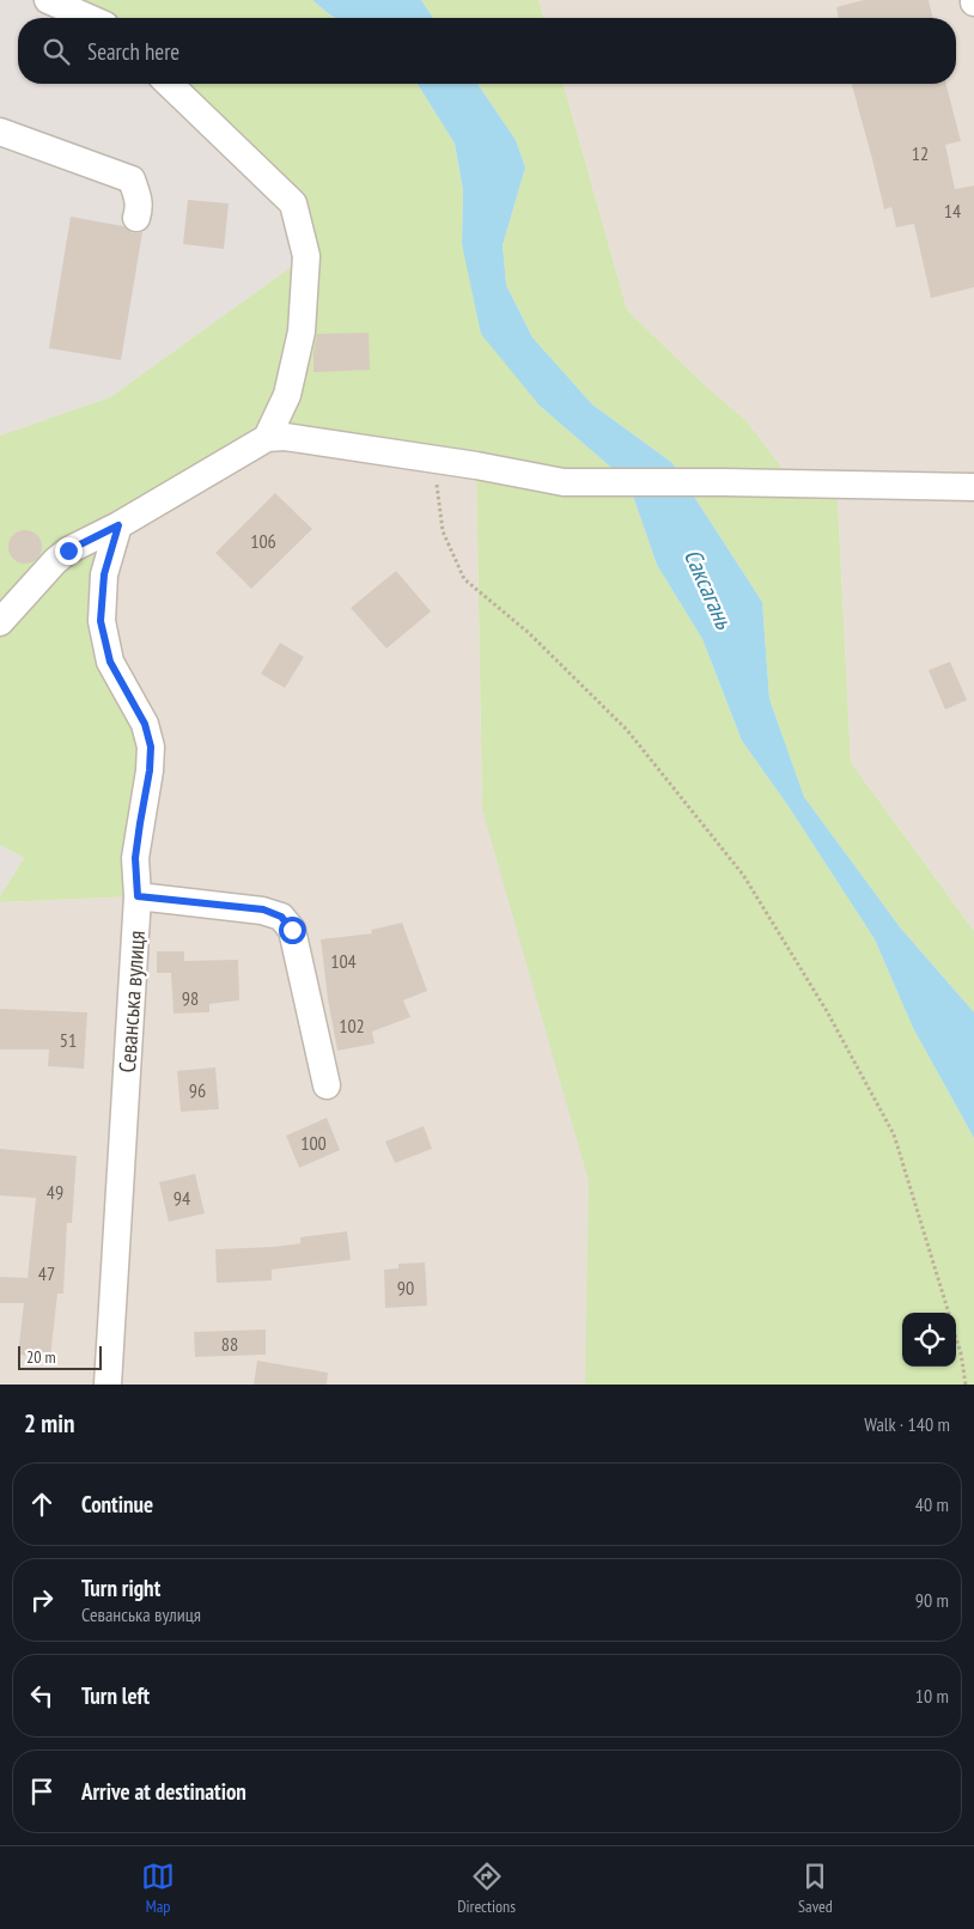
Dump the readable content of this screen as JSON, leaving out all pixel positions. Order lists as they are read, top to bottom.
{
  "streets": {
    "street": ["Севанська вулиця"]
  },
  "water": ["Саксагань"],
  "house_numbers": [
    "12",
    "14",
    "106",
    "104",
    "98",
    "102",
    "51",
    "96",
    "100",
    "49",
    "94",
    "47",
    "90",
    "88"
  ],
  "scale_bar": "20 m",
  "page": {
    "search": "Search here",
    "scale": "20 m",
    "heading": ["2 min", "Walk · 140 m"],
    "list": [
      ["Continue", "40 m"],
      ["Turn right", "Севанська вулиця", "90 m"],
      ["Turn left", "10 m"],
      "Arrive at destination"
    ],
    "nav": ["Map", "Directions", "Saved"]
  }
}
